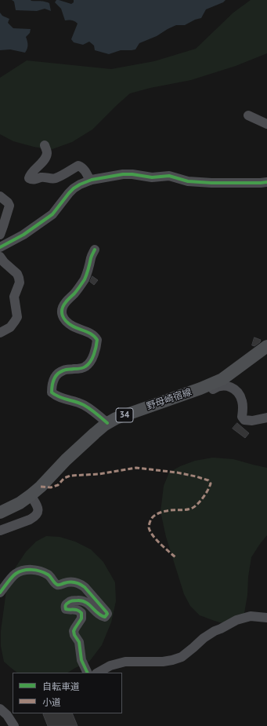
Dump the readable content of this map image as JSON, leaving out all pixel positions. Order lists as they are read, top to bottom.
{
  "streets": {
    "main road": ["野母崎宿線", "34"]
  },
  "legend": ["自転車道", "小道"]
}
